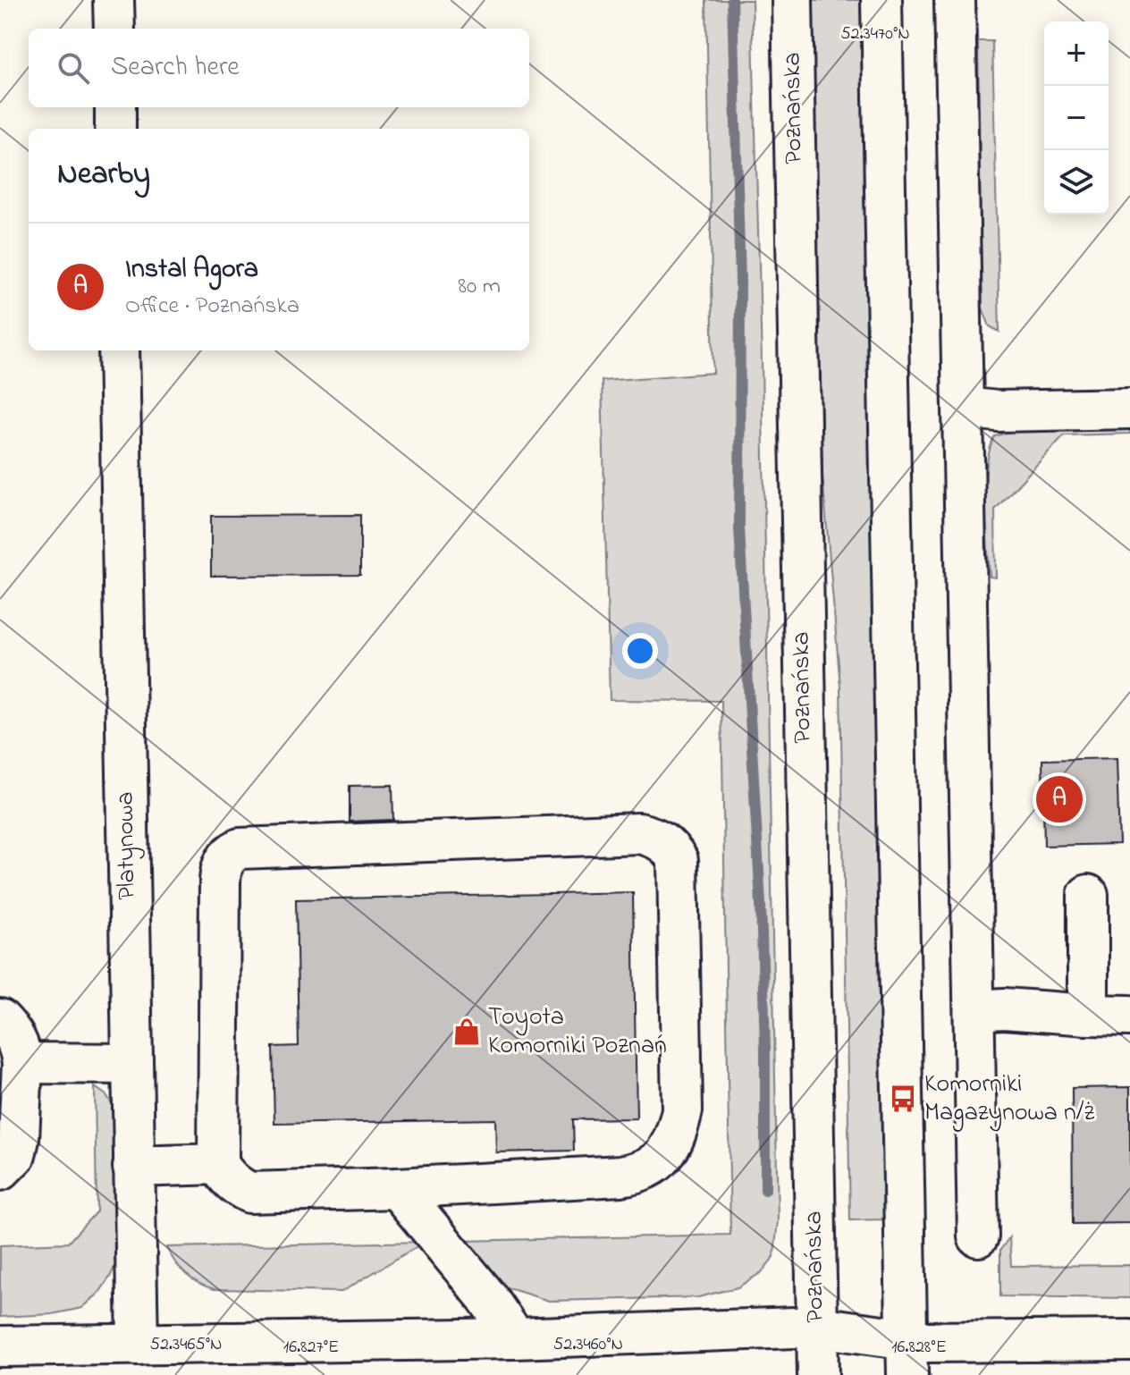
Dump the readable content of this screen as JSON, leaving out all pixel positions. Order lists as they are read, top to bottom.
{
  "streets": {
    "street": ["Poznańska", "Platynowa"]
  },
  "places": {
    "shop": ["Toyota Komorniki Poznań"],
    "bus stop": ["Komorniki Magazynowa n/ż"]
  },
  "page": {
    "map_buttons": ["+", "−"],
    "search": "Search here",
    "heading": "Nearby",
    "list": [
      {
        "mark": "A",
        "name": "Instal Agora",
        "note": "Office · Poznańska",
        "value": "80 m"
      }
    ],
    "pins": "A"
  },
  "coordinates": [
    "52.3470°N",
    "52.3465°N",
    "52.3460°N",
    "16.827°E",
    "16.828°E"
  ]
}
